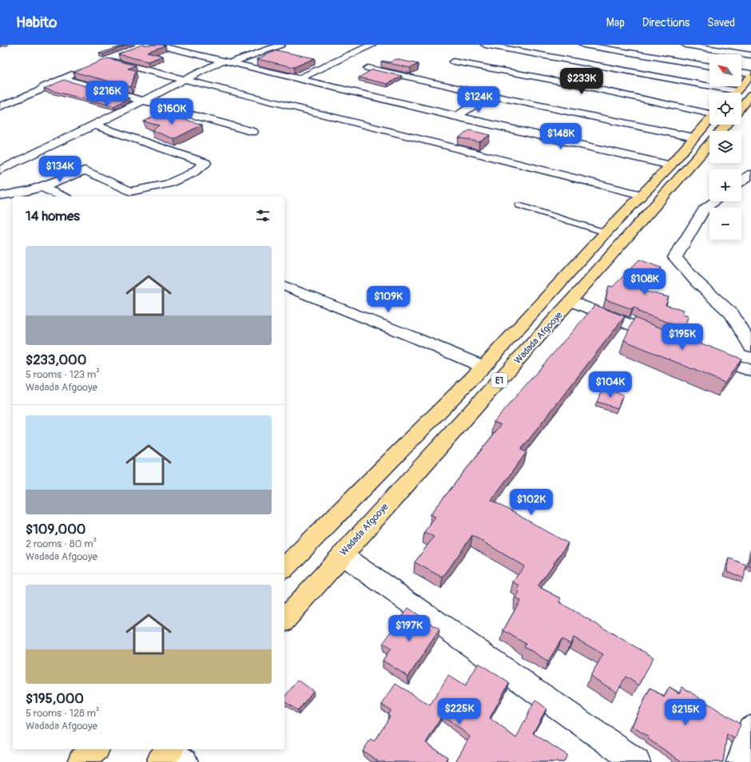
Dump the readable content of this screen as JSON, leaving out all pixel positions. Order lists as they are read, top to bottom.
{
  "streets": {
    "highway": ["Wadada Afgooye", "E1"]
  },
  "north": "top left",
  "page": {
    "header": "Habito",
    "nav": ["Map", "Directions", "Saved"],
    "map_buttons": ["+", "−"],
    "price": [
      "$233K",
      "$216K",
      "$124K",
      "$160K",
      "$148K",
      "$134K",
      "$108K",
      "$109K",
      "$195K",
      "$104K",
      "$102K",
      "$197K",
      "$225K",
      "$215K"
    ],
    "heading": "14 homes",
    "list": [
      {
        "name": "$233,000",
        "note": "5 rooms · 123 m² · Wadada Afgooye"
      },
      {
        "name": "$109,000",
        "note": "2 rooms · 80 m² · Wadada Afgooye"
      },
      {
        "name": "$195,000",
        "note": "5 rooms · 128 m² · Wadada Afgooye"
      }
    ]
  }
}
